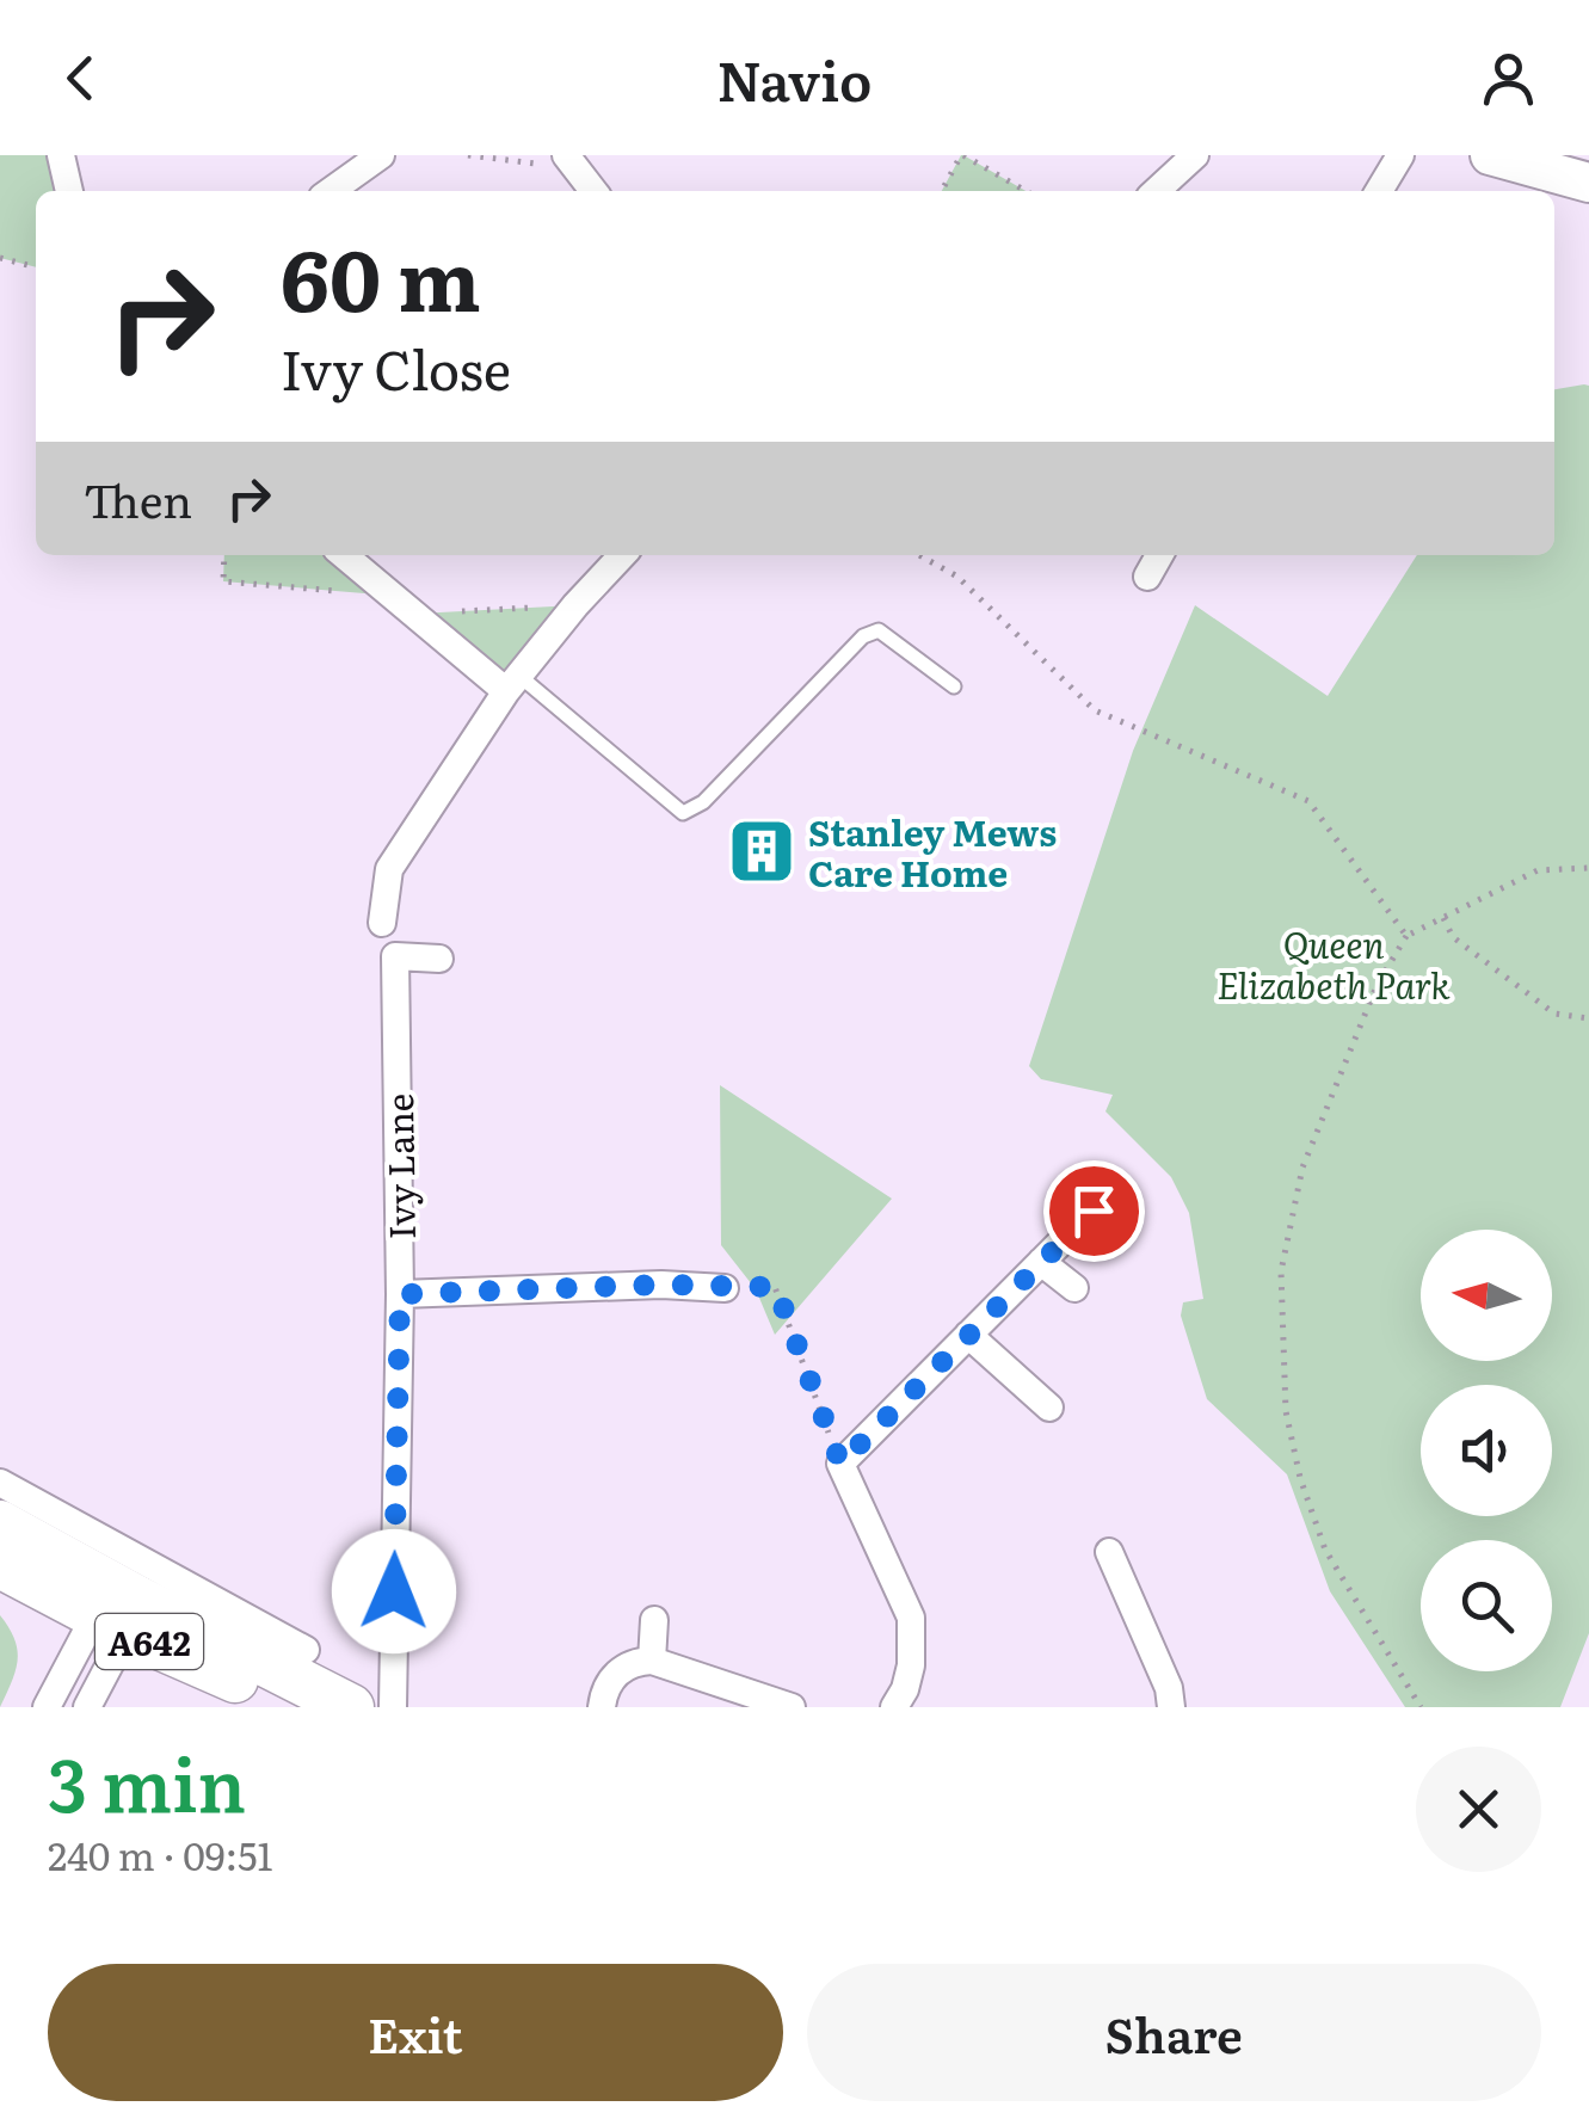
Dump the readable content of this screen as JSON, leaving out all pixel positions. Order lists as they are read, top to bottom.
{
  "streets": {
    "main road": ["A642"],
    "street": ["Ivy Lane"]
  },
  "parks": ["Queen Elizabeth Park"],
  "places": {
    "building": ["Stanley Mews Care Home"]
  },
  "north": "left",
  "page": {
    "header": "Navio",
    "turn": ["60 m", "Ivy Close"],
    "then": "Then",
    "heading": ["3 min", "240 m · 09:51"],
    "buttons": ["Exit", "Share"]
  }
}
